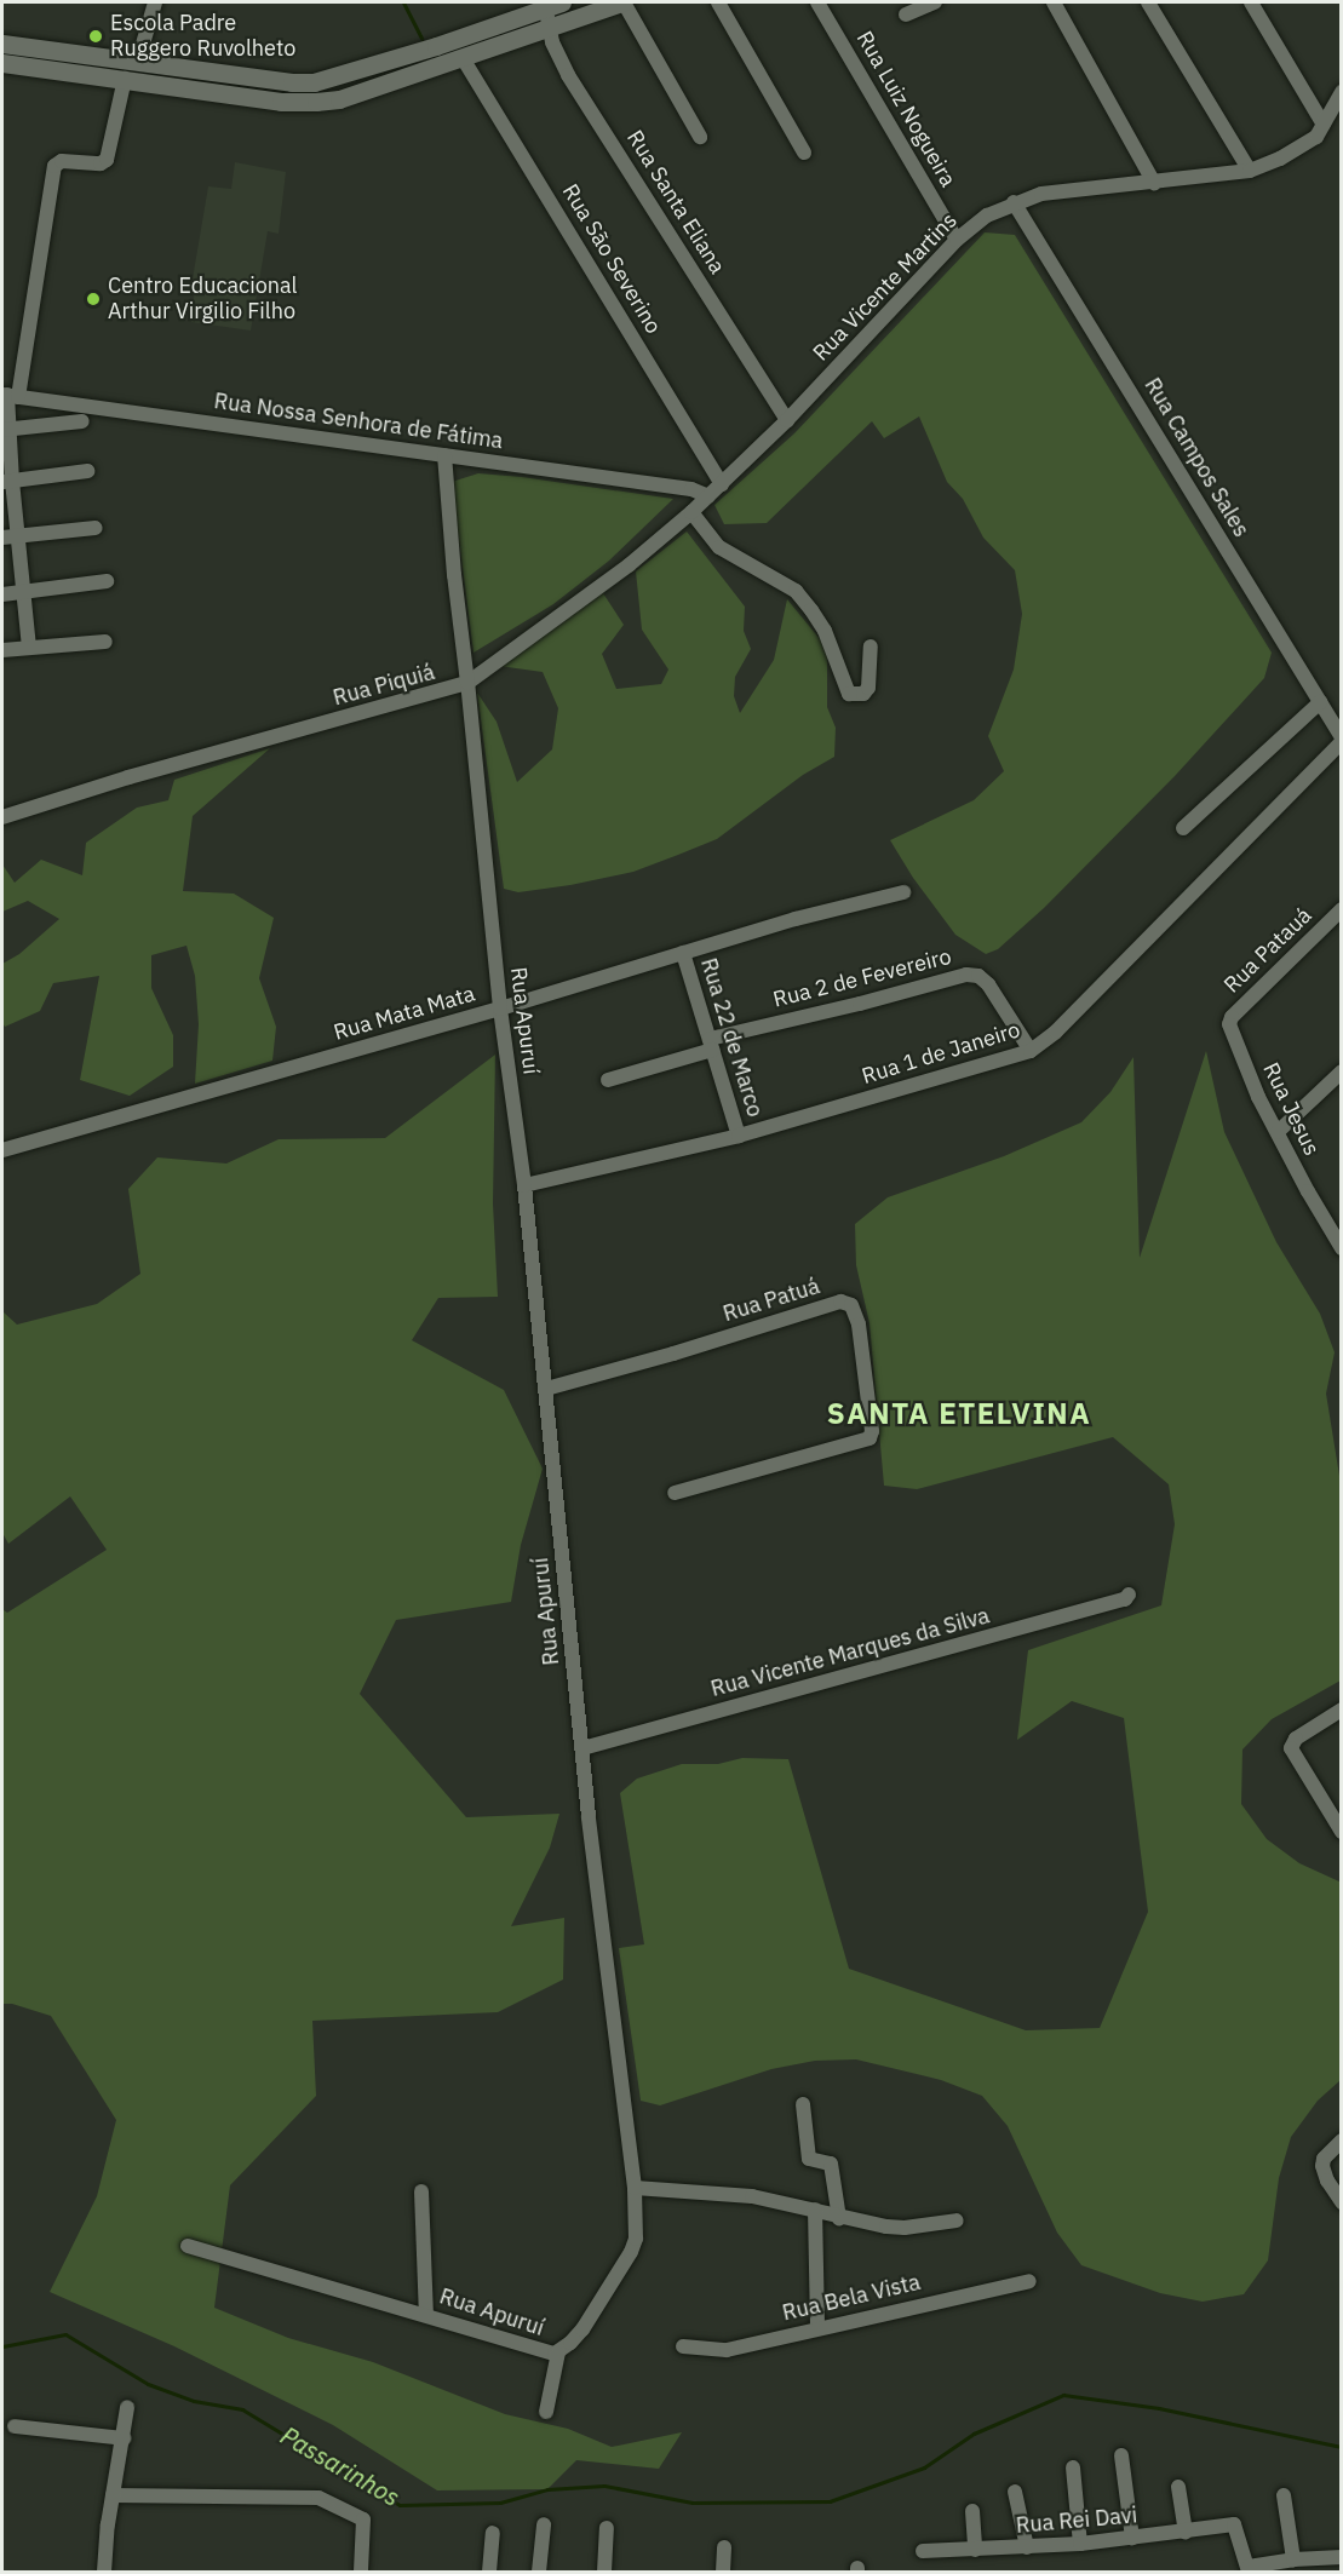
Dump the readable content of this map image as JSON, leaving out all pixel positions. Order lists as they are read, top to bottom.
{
  "streets": {
    "street": [
      "Rua Luiz Nogueira",
      "Rua Santa Eliana",
      "Rua São Severino",
      "Rua Vicente Martins",
      "Rua Nossa Senhora de Fátima",
      "Rua Campos Sales",
      "Rua Piquiá",
      "Rua Patauá",
      "Rua 2 de Fevereiro",
      "Rua Mata Mata",
      "Rua Apuruí",
      "Rua 22 de Marco",
      "Rua 1 de Janeiro",
      "Rua Jesus",
      "Rua Patuá",
      "Rua Vicente Marques da Silva",
      "Rua Bela Vista",
      "Rua Rei Davi"
    ]
  },
  "crossings": [
    ["Rua Luiz Nogueira", "Rua Vicente Martins"],
    ["Rua Santa Eliana", "Rua Vicente Martins"],
    ["Rua São Severino", "Rua Vicente Martins"],
    ["Rua São Severino", "Rua Piquiá"],
    ["Rua Vicente Martins", "Rua Campos Sales"],
    ["Rua Vicente Martins", "Rua Piquiá"],
    ["Rua Nossa Senhora de Fátima", "Rua Piquiá"],
    ["Rua Nossa Senhora de Fátima", "Rua Apuruí"],
    ["Rua Campos Sales", "Rua 1 de Janeiro"],
    ["Rua Piquiá", "Rua Apuruí"],
    ["Rua Patauá", "Rua Jesus"],
    ["Rua 2 de Fevereiro", "Rua 22 de Marco"],
    ["Rua 2 de Fevereiro", "Rua 1 de Janeiro"],
    ["Rua Mata Mata", "Rua Apuruí"],
    ["Rua Mata Mata", "Rua 22 de Marco"],
    ["Rua Apuruí", "Rua 1 de Janeiro"],
    ["Rua Apuruí", "Rua Patuá"],
    ["Rua Apuruí", "Rua Vicente Marques da Silva"],
    ["Rua 22 de Marco", "Rua 1 de Janeiro"]
  ],
  "districts": ["SANTA ETELVINA"],
  "water": ["Passarinhos"],
  "places": ["Escola Padre Ruggero Ruvolheto", "Centro Educacional Arthur Virgilio Filho"]
}
